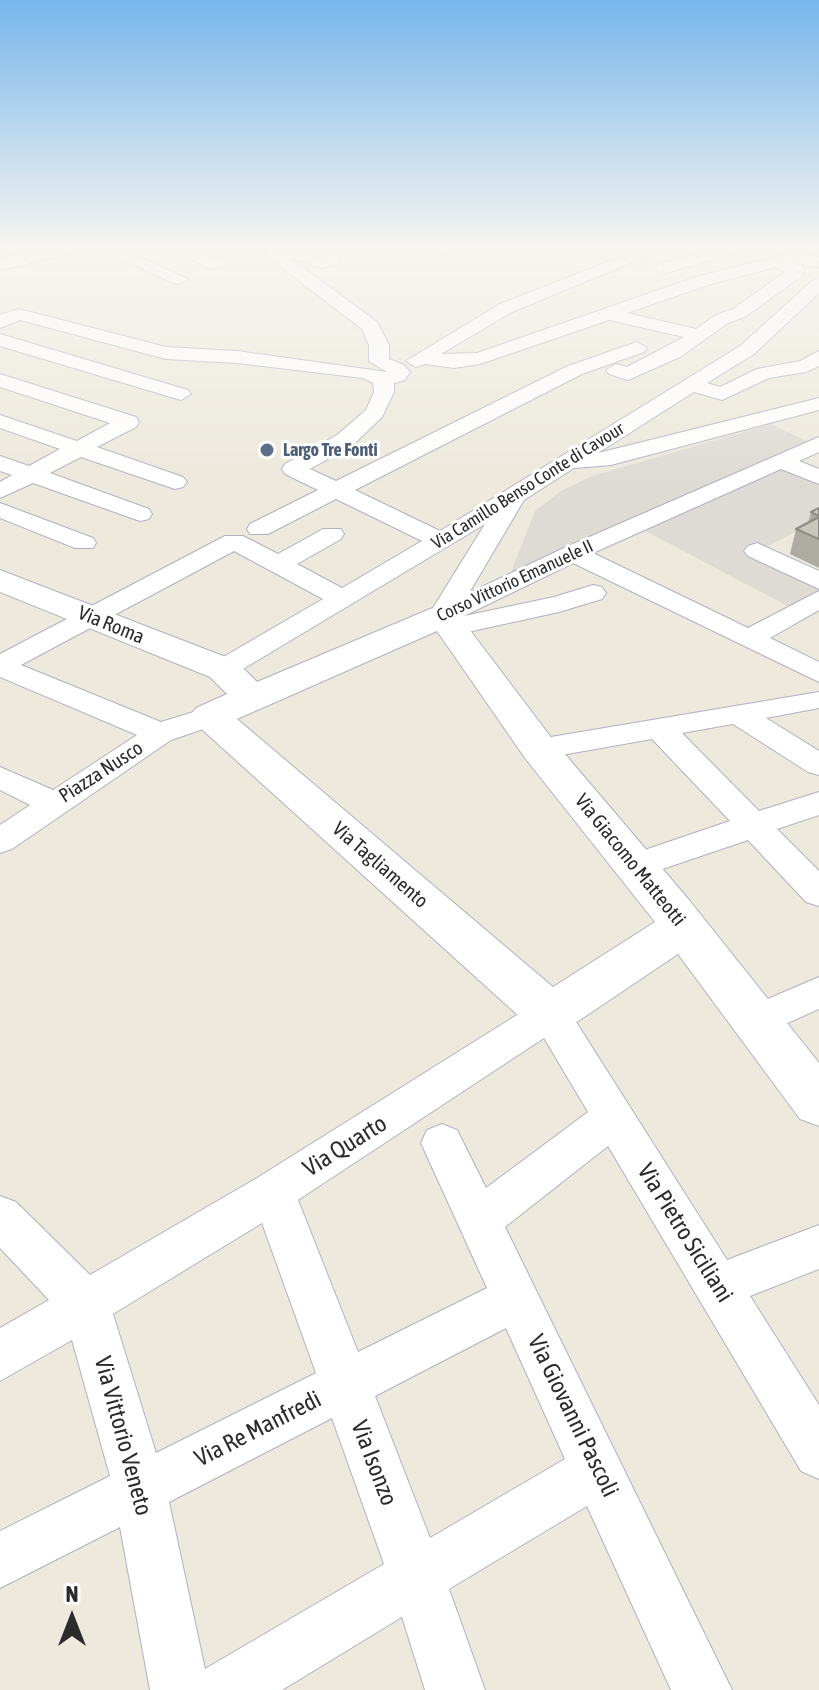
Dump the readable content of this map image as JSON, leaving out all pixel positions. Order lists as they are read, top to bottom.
{
  "streets": {
    "street": [
      "Via Camillo Benso Conte di Cavour",
      "Corso Vittorio Emanuele II",
      "Via Roma",
      "Piazza Nusco",
      "Via Giacomo Matteotti",
      "Via Tagliamento",
      "Via Quarto",
      "Via Pietro Siciliani",
      "Via Giovanni Pascoli",
      "Via Re Manfredi",
      "Via Vittorio Veneto",
      "Via Isonzo"
    ]
  },
  "crossings": [
    ["Via Camillo Benso Conte di Cavour", "Via Roma"],
    ["Corso Vittorio Emanuele II", "Piazza Nusco"],
    ["Corso Vittorio Emanuele II", "Via Giacomo Matteotti"],
    ["Corso Vittorio Emanuele II", "Via Tagliamento"],
    ["Piazza Nusco", "Via Tagliamento"],
    ["Via Giacomo Matteotti", "Via Quarto"],
    ["Via Tagliamento", "Via Quarto"],
    ["Via Tagliamento", "Via Pietro Siciliani"],
    ["Via Quarto", "Via Pietro Siciliani"],
    ["Via Quarto", "Via Vittorio Veneto"],
    ["Via Quarto", "Via Isonzo"],
    ["Via Giovanni Pascoli", "Via Re Manfredi"],
    ["Via Re Manfredi", "Via Vittorio Veneto"],
    ["Via Re Manfredi", "Via Isonzo"]
  ],
  "places": ["Largo Tre Fonti"],
  "north": "top"
}
